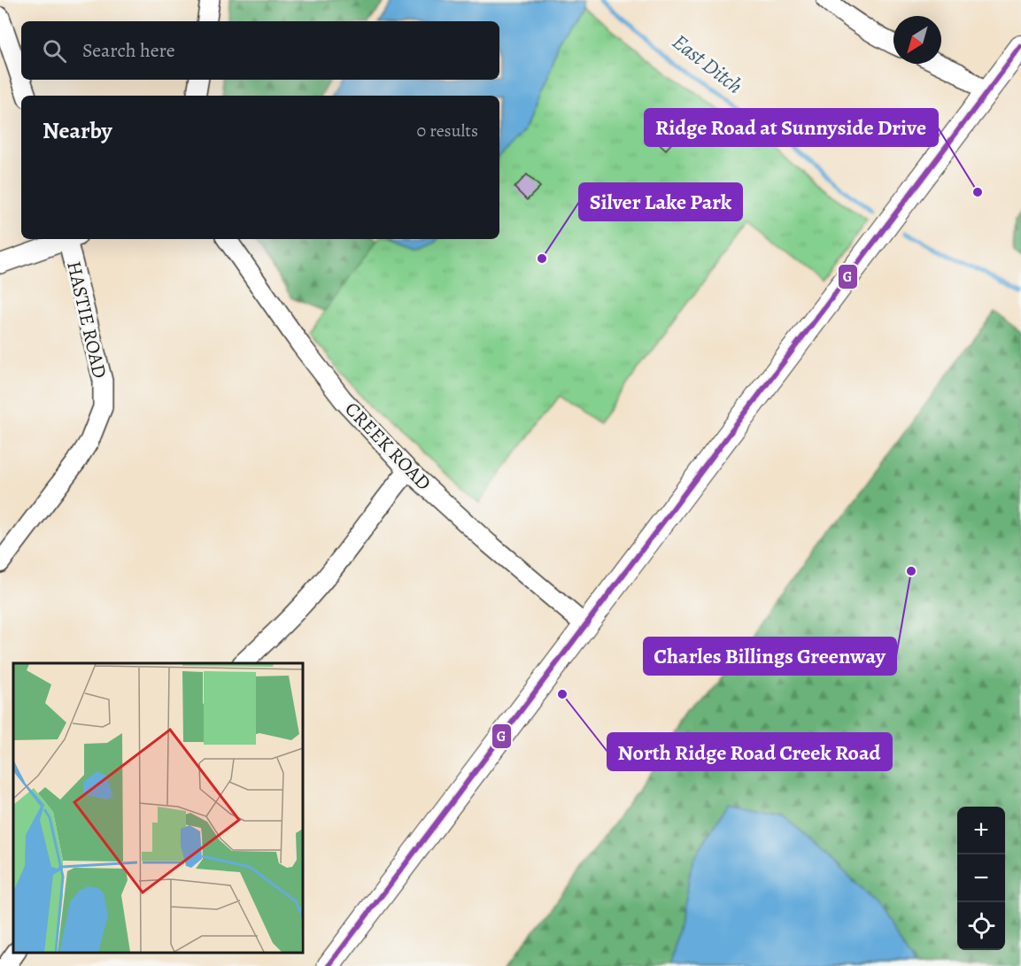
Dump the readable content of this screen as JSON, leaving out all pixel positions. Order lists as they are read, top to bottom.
{
  "streets": {
    "street": ["HASTIE ROAD", "CREEK ROAD"]
  },
  "water": ["East Ditch"],
  "places": [
    "Ridge Road at Sunnyside Drive",
    "Silver Lake Park",
    "Charles Billings Greenway",
    "North Ridge Road Creek Road"
  ],
  "lines": ["transit line G"],
  "north": "bottom left",
  "page": {
    "search": "Search here",
    "heading": ["Nearby", "0 results"],
    "map_buttons": ["+", "−"]
  }
}
